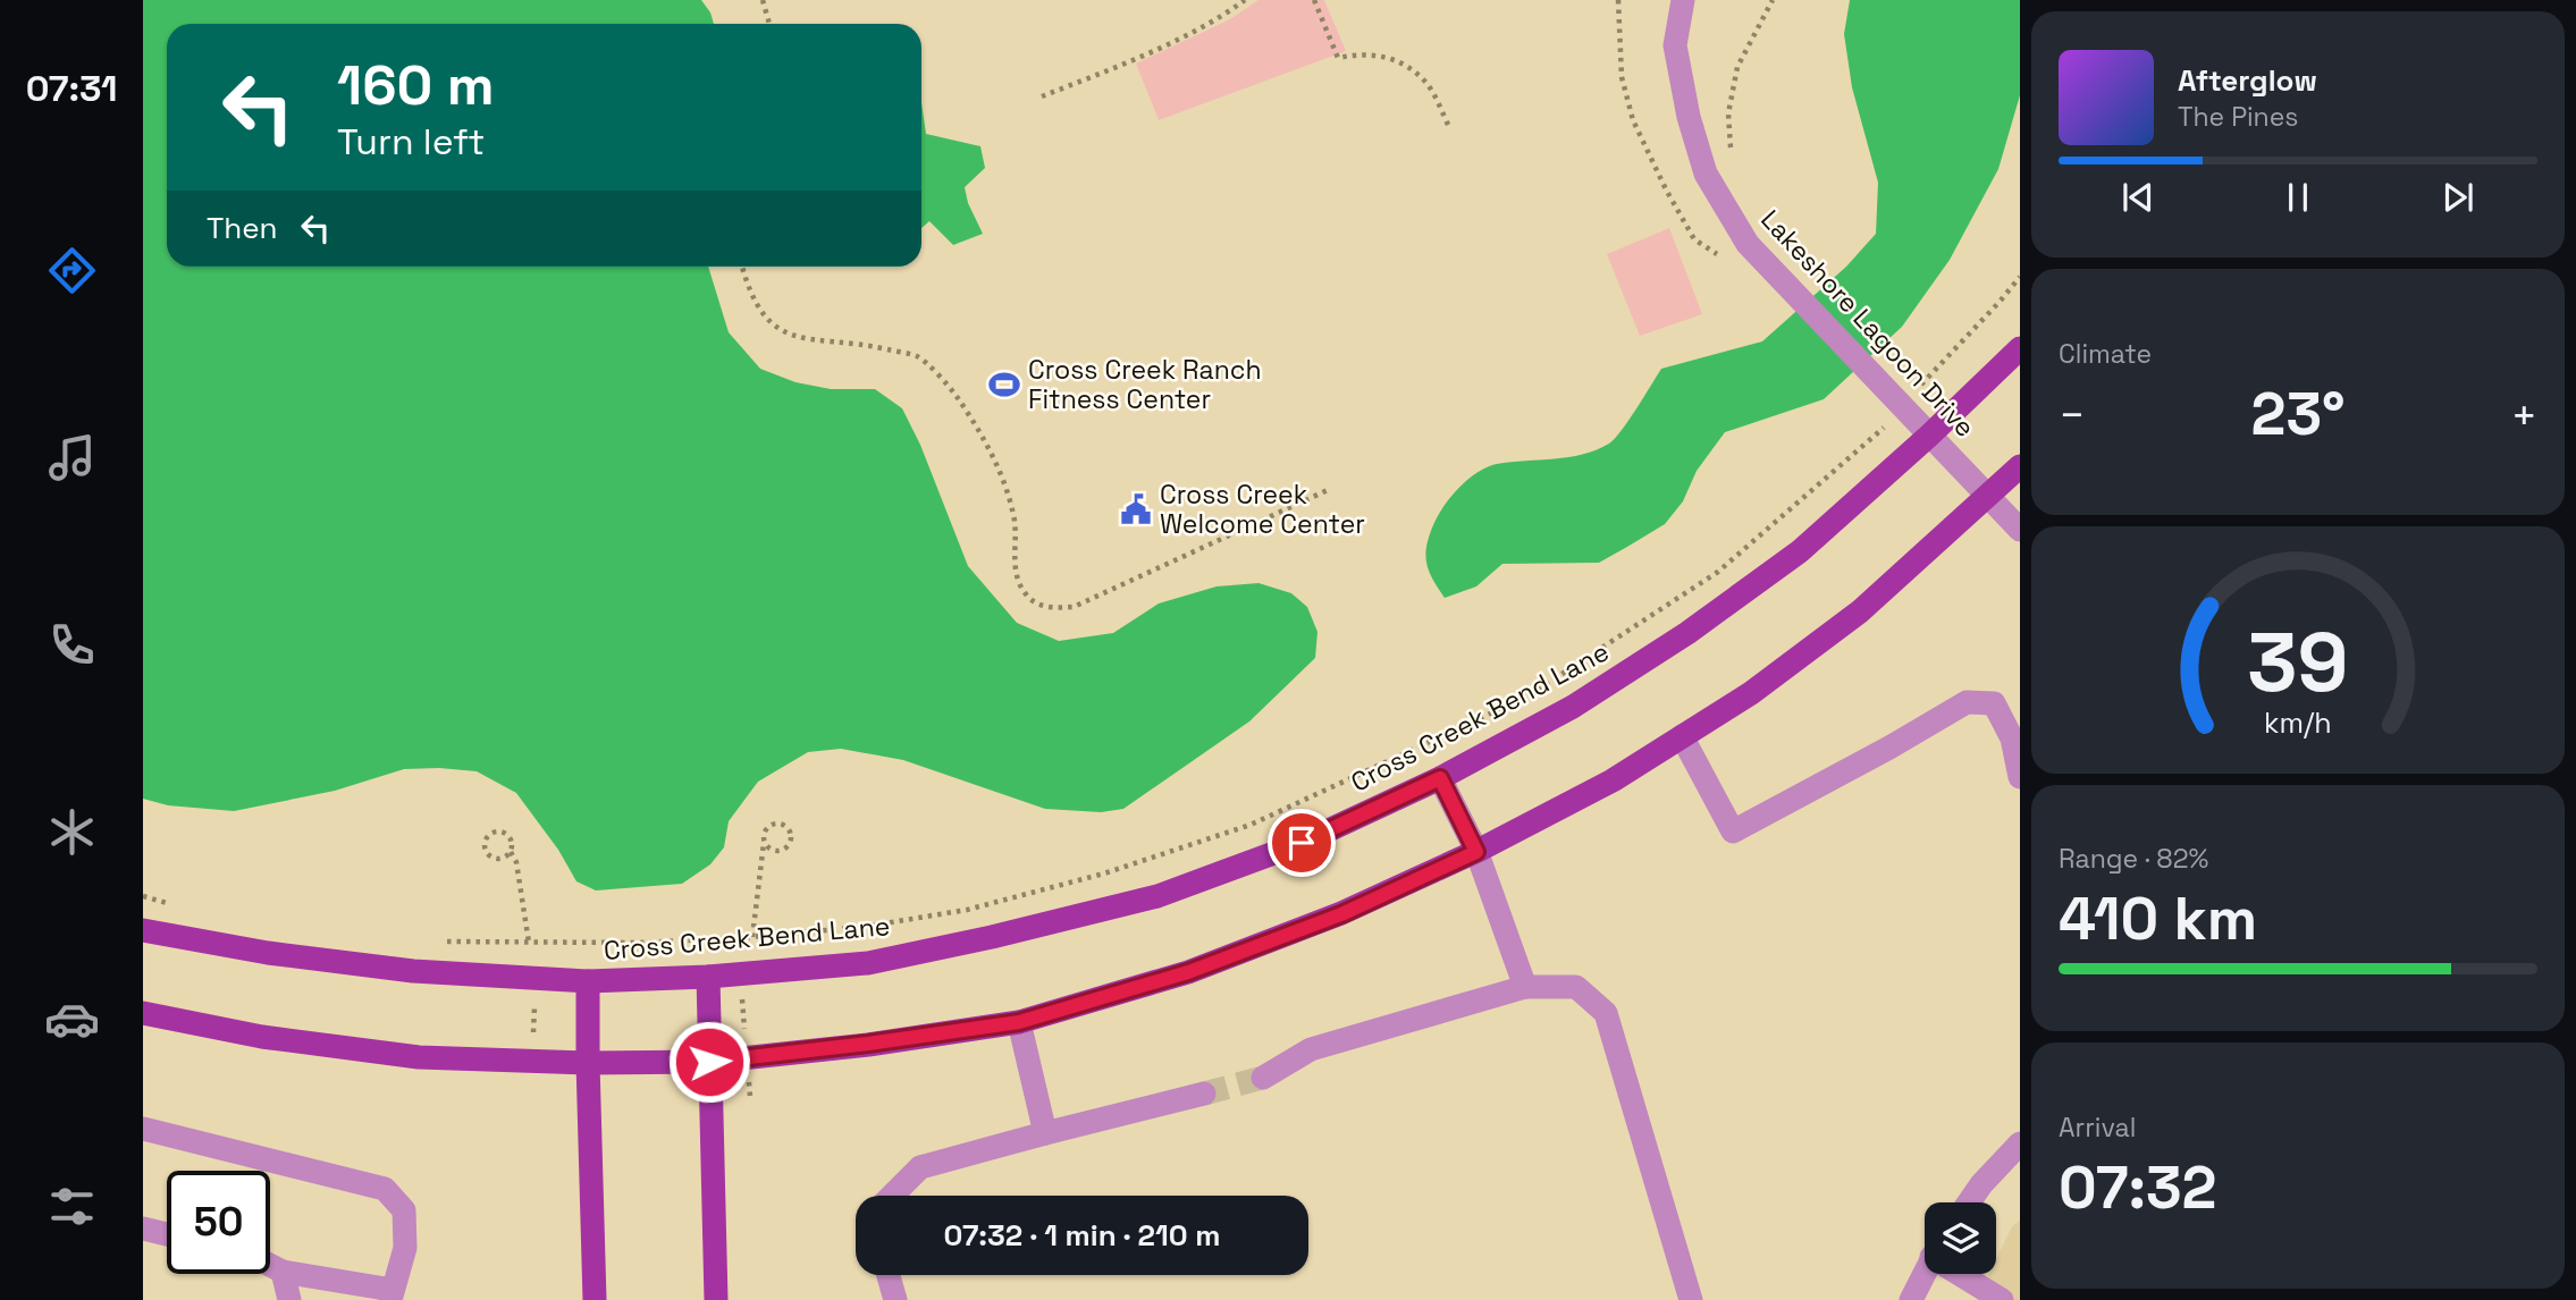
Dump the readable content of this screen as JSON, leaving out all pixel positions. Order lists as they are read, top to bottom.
{
  "streets": {
    "main road": ["Cross Creek Bend Lane"],
    "street": ["Lakeshore Lagoon Drive"]
  },
  "crossings": [
    ["Lakeshore Lagoon Drive", "Cross Creek Bend Lane"]
  ],
  "places": {
    "sports": ["Cross Creek Ranch Fitness Center"],
    "public building": ["Cross Creek Welcome Center"]
  },
  "page": {
    "tabs": "07:31",
    "turn": ["160 m", "Turn left"],
    "song": ["Afterglow", "The Pines"],
    "then": "Then",
    "tile": [
      "Climate",
      ["Range · 82%", "410 km"],
      ["Arrival", "07:32"]
    ],
    "heat": ["−", "23°", "+"],
    "limit": "50",
    "trip": "07:32 · 1 min · 210 m",
    "gauge": ["39", "km/h"]
  }
}
